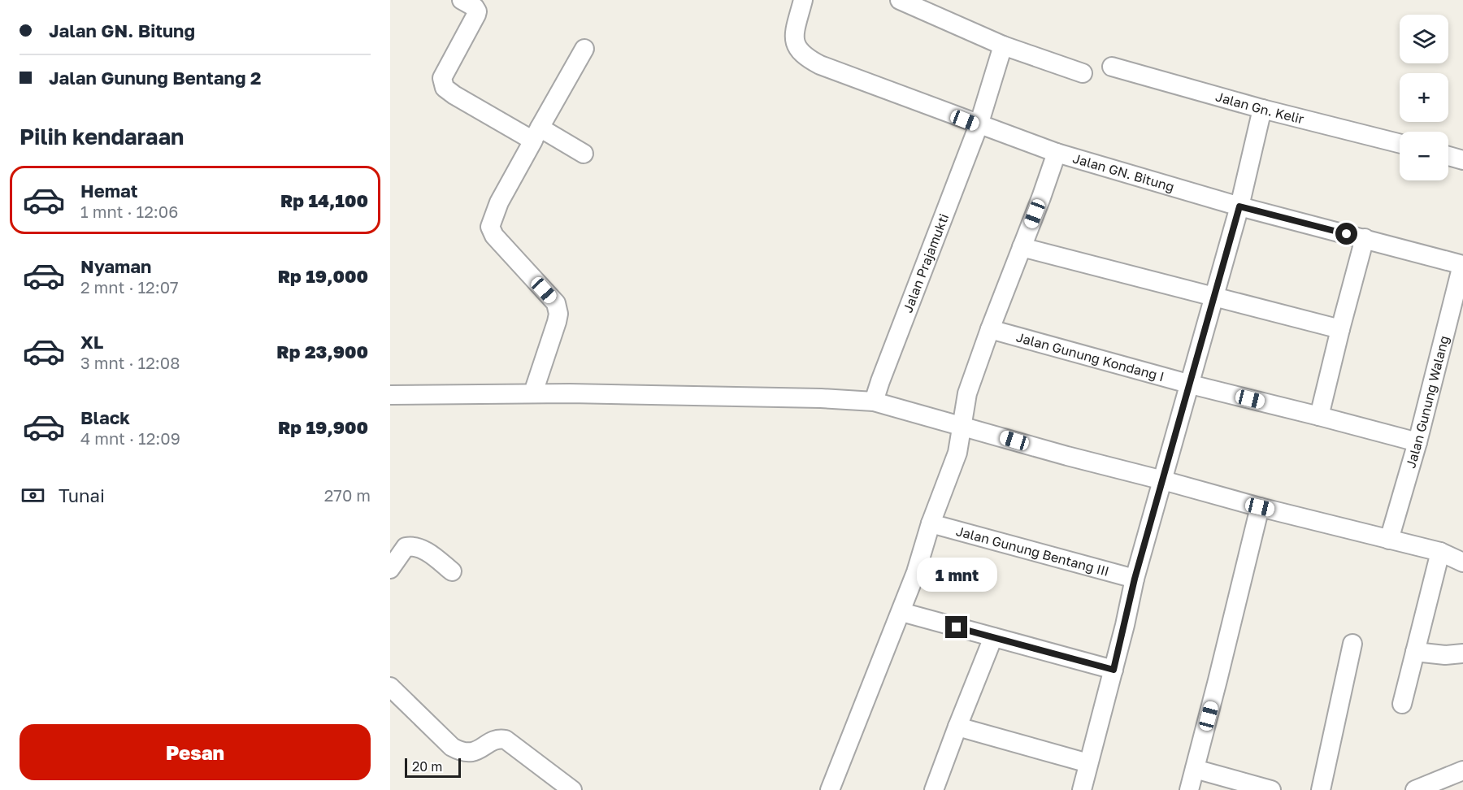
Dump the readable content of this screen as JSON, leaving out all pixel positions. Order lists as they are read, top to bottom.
{
  "streets": {
    "street": [
      "Jalan Gn. Kelir",
      "Jalan GN. Bitung",
      "Jalan Prajamukti",
      "Jalan Gunung Kondang I",
      "Jalan Gunung Walang",
      "Jalan Gunung Bentang III"
    ]
  },
  "crossings": [
    ["Jalan GN. Bitung", "Jalan Prajamukti"],
    ["Jalan GN. Bitung", "Jalan Gunung Walang"],
    ["Jalan Gunung Kondang I", "Jalan Gunung Walang"]
  ],
  "scale_bar": "20 m",
  "page": {
    "banner": ["Jalan GN. Bitung", "Jalan Gunung Bentang 2"],
    "map_buttons": ["+", "−"],
    "heading": "Pilih kendaraan",
    "list": [
      {
        "name": "Hemat",
        "note": "1 mnt · 12:06",
        "value": "Rp 14,100"
      },
      {
        "name": "Nyaman",
        "note": "2 mnt · 12:07",
        "value": "Rp 19,000"
      },
      {
        "name": "XL",
        "note": "3 mnt · 12:08",
        "value": "Rp 23,900"
      },
      {
        "name": "Black",
        "note": "4 mnt · 12:09",
        "value": "Rp 19,900"
      }
    ],
    "pay": ["Tunai", "270 m"],
    "bubble": "1 mnt",
    "buttons": "Pesan",
    "scale": "20 m"
  }
}
